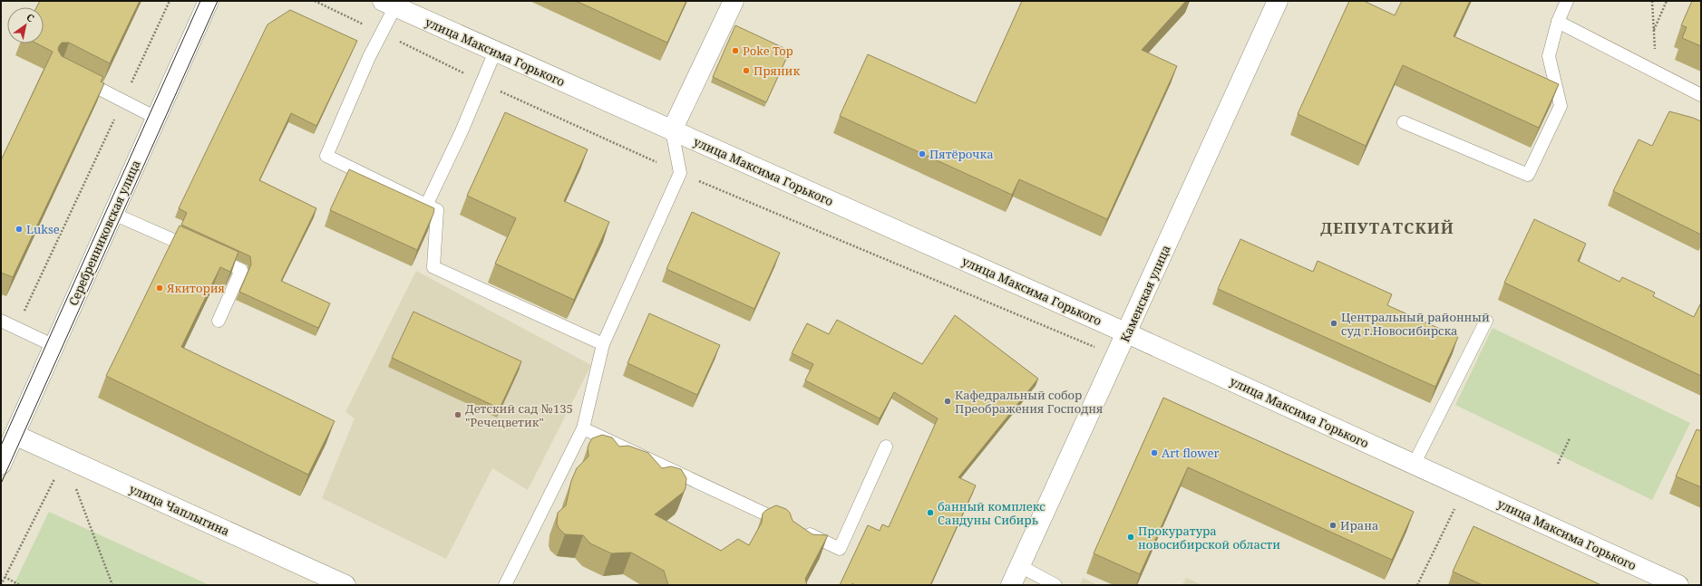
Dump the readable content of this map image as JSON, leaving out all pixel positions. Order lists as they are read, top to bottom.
{
  "streets": {
    "street": [
      "улица Максима Горького",
      "Серебренниковская улица",
      "Каменская улица",
      "улица Чаплыгина"
    ]
  },
  "crossings": [
    ["улица Максима Горького", "Каменская улица"],
    ["Серебренниковская улица", "улица Чаплыгина"]
  ],
  "districts": ["ДЕПУТАТСКИЙ"],
  "places": [
    "Poke Top",
    "Пряник",
    "Пятёрочка",
    "Lukse",
    "Якитория",
    "Центральный районный суд г.Новосибирска",
    "Кафедральный собор Преображения Господня",
    "Детский сад №135 \"Речецветик\"",
    "Art flower",
    "банный комплекс Сандуны Сибирь",
    "Ирана",
    "Прокуратура новосибирской области"
  ],
  "north": "top right"
}
